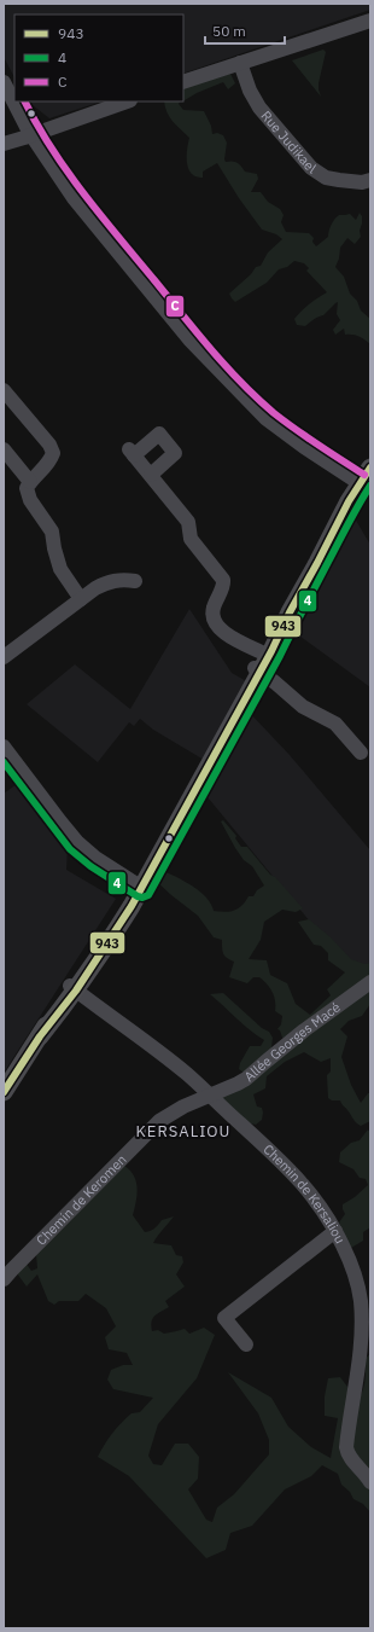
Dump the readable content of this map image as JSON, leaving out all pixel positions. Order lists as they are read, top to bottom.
{
  "streets": {
    "street": [
      "Rue Judikael",
      "Allée Georges Macé",
      "Chemin de Kersaliou",
      "Chemin de Keromen"
    ]
  },
  "crossings": [
    ["Allée Georges Macé", "Chemin de Kersaliou"],
    ["Allée Georges Macé", "Chemin de Keromen"],
    ["Chemin de Kersaliou", "Chemin de Keromen"]
  ],
  "districts": ["KERSALIOU"],
  "lines": ["transit line C", "transit line 943", "transit line 4"],
  "legend": ["943", "4", "C"],
  "scale_bar": "50 m"
}
